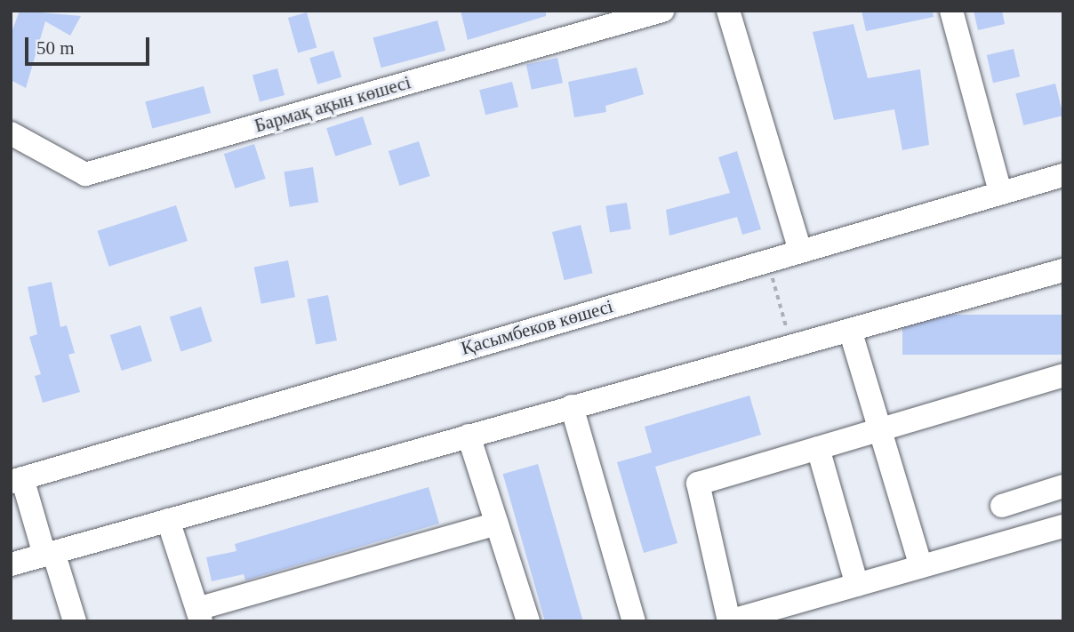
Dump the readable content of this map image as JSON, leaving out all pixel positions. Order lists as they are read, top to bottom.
{
  "streets": {
    "street": ["Бармақ ақын көшесі", "Қасымбеков көшесі"]
  },
  "scale_bar": "50 m"
}
